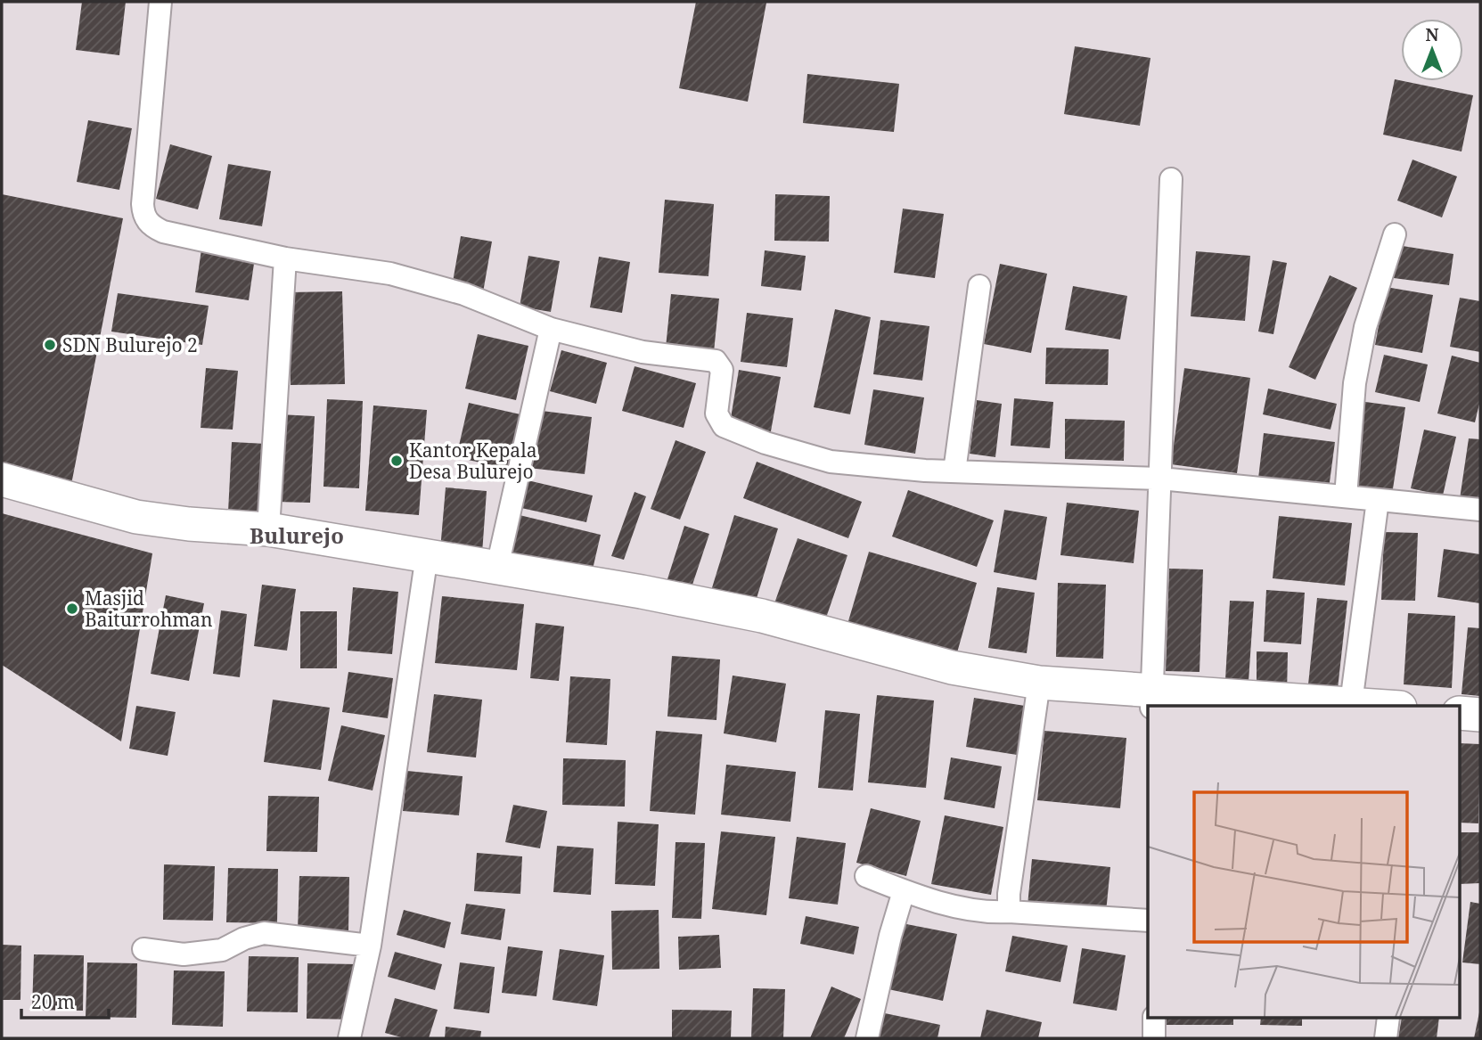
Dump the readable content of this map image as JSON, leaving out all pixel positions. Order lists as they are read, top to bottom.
{
  "districts": ["Bulurejo"],
  "places": ["SDN Bulurejo 2", "Kantor Kepala Desa Bulurejo", "Masjid Baiturrohman"],
  "scale_bar": "20 m",
  "north": "top"
}
